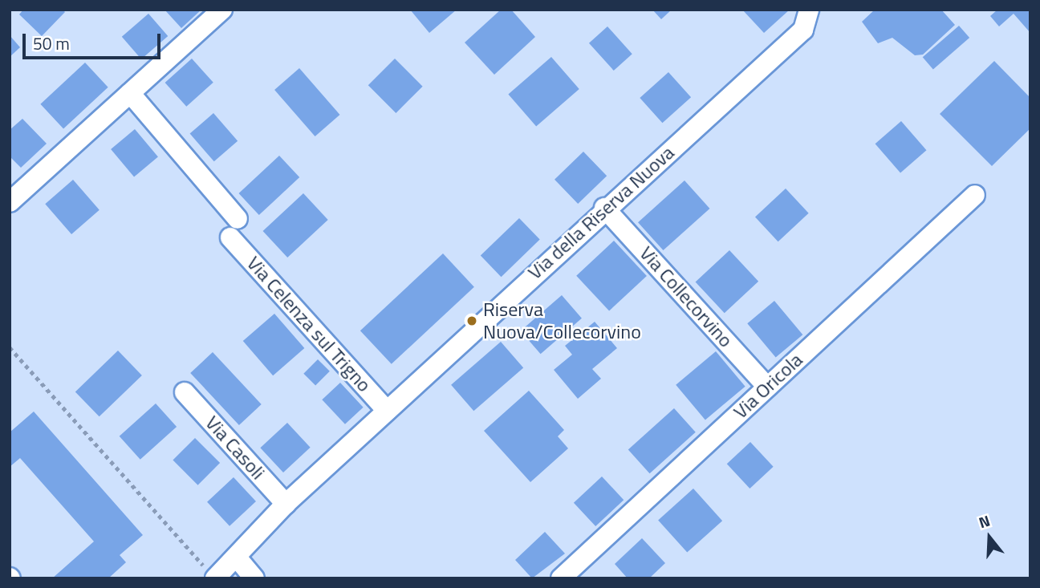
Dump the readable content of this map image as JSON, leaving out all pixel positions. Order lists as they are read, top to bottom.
{
  "streets": {
    "street": [
      "Via della Riserva Nuova",
      "Via Collecorvino",
      "Via Celenza sul Trigno",
      "Via Oricola",
      "Via Casoli"
    ]
  },
  "crossings": [
    ["Via della Riserva Nuova", "Via Collecorvino"],
    ["Via della Riserva Nuova", "Via Celenza sul Trigno"],
    ["Via della Riserva Nuova", "Via Casoli"],
    ["Via Collecorvino", "Via Oricola"]
  ],
  "places": ["Riserva Nuova/Collecorvino"],
  "scale_bar": "50 m",
  "north": "top"
}
